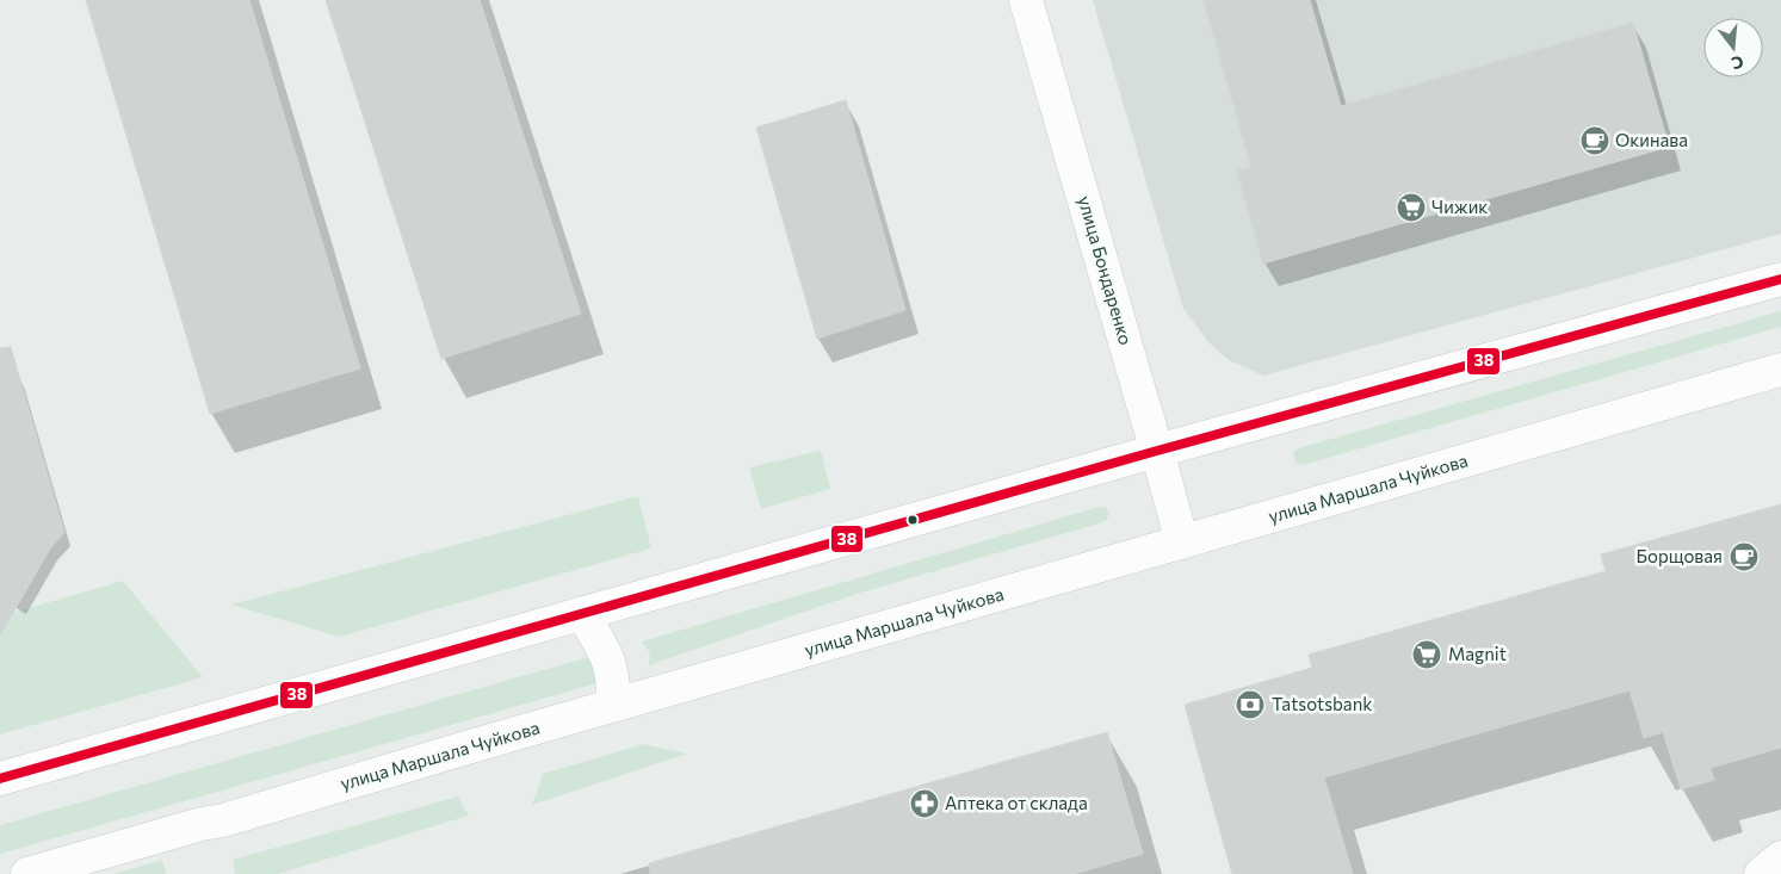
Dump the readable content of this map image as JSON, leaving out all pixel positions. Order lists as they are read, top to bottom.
{
  "streets": {
    "main road": ["улица Бондаренко", "улица Маршала Чуйкова"]
  },
  "crossings": [
    ["улица Бондаренко", "улица Маршала Чуйкова"]
  ],
  "places": {
    "cafe": ["Окинава", "Борщовая"],
    "supermarket": ["Чижик", "Magnit"],
    "bank": ["Tatsotsbank"],
    "pharmacy": ["Аптека от склада"]
  },
  "lines": ["transit line 38"],
  "north": "bottom"
}
